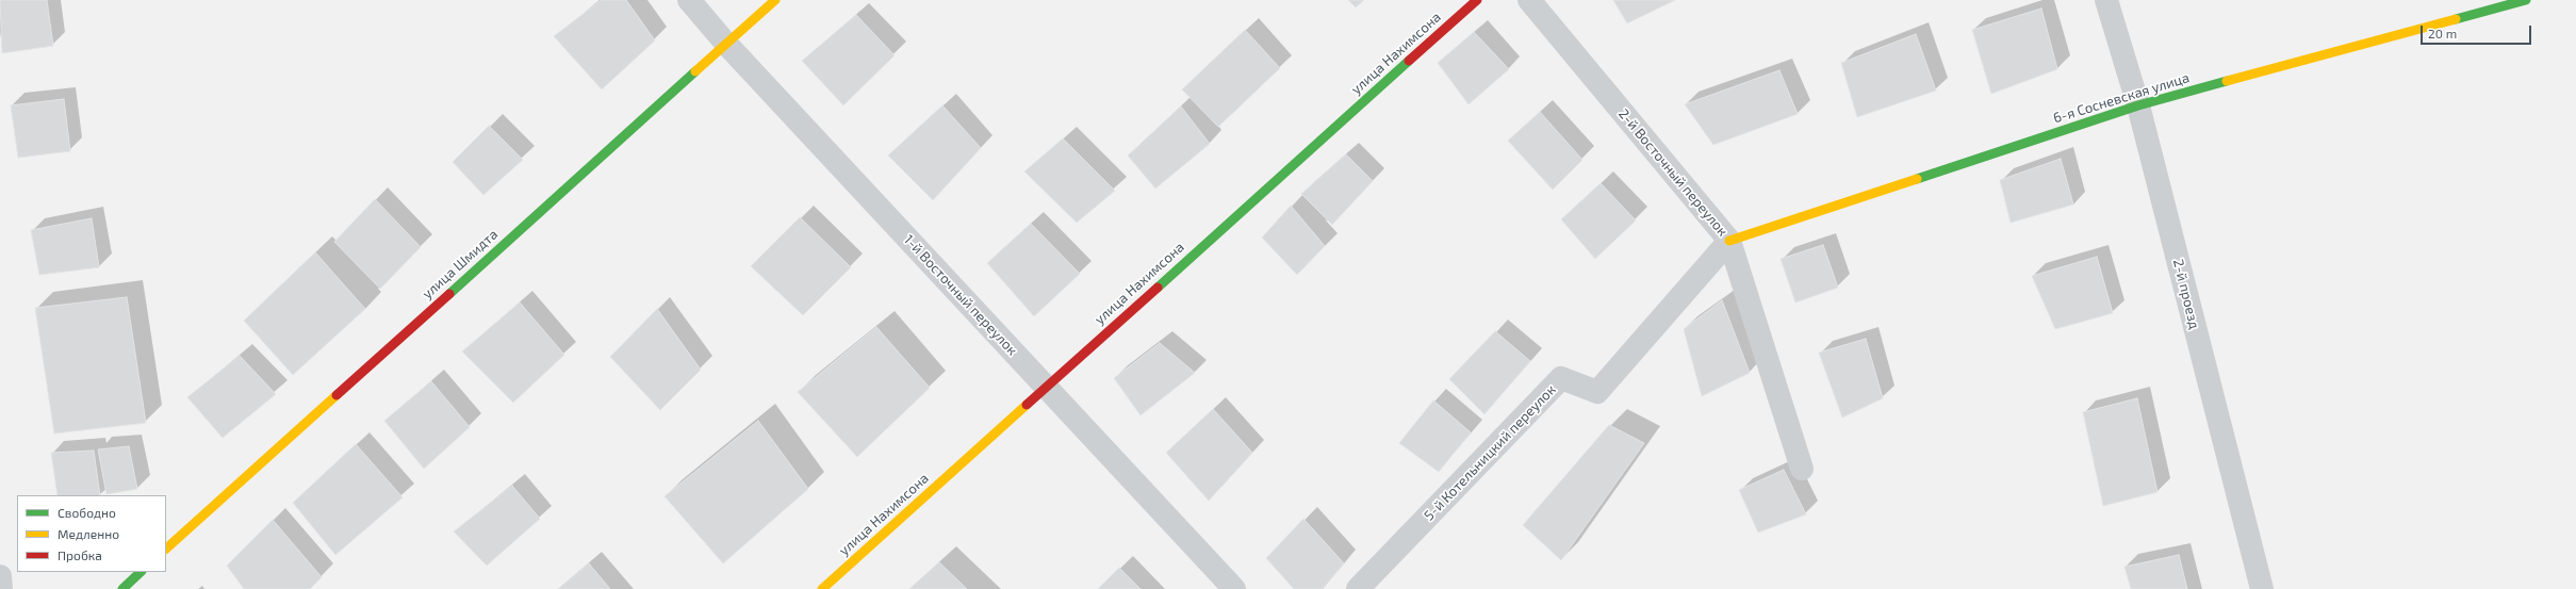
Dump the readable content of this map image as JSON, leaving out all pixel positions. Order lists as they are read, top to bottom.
{
  "streets": {
    "street": [
      "улица Нахимсона",
      "6-я Сосневская улица",
      "2-й Восточный переулок",
      "улица Шмидта",
      "2-й проезд",
      "1-й Восточный переулок",
      "5-й Котельницкий переулок"
    ]
  },
  "crossings": [
    ["улица Нахимсона", "1-й Восточный переулок"],
    ["6-я Сосневская улица", "2-й Восточный переулок"],
    ["6-я Сосневская улица", "2-й проезд"],
    ["6-я Сосневская улица", "5-й Котельницкий переулок"],
    ["2-й Восточный переулок", "5-й Котельницкий переулок"],
    ["улица Шмидта", "1-й Восточный переулок"]
  ],
  "legend": ["Свободно", "Медленно", "Пробка"],
  "scale_bar": "20 m"
}
